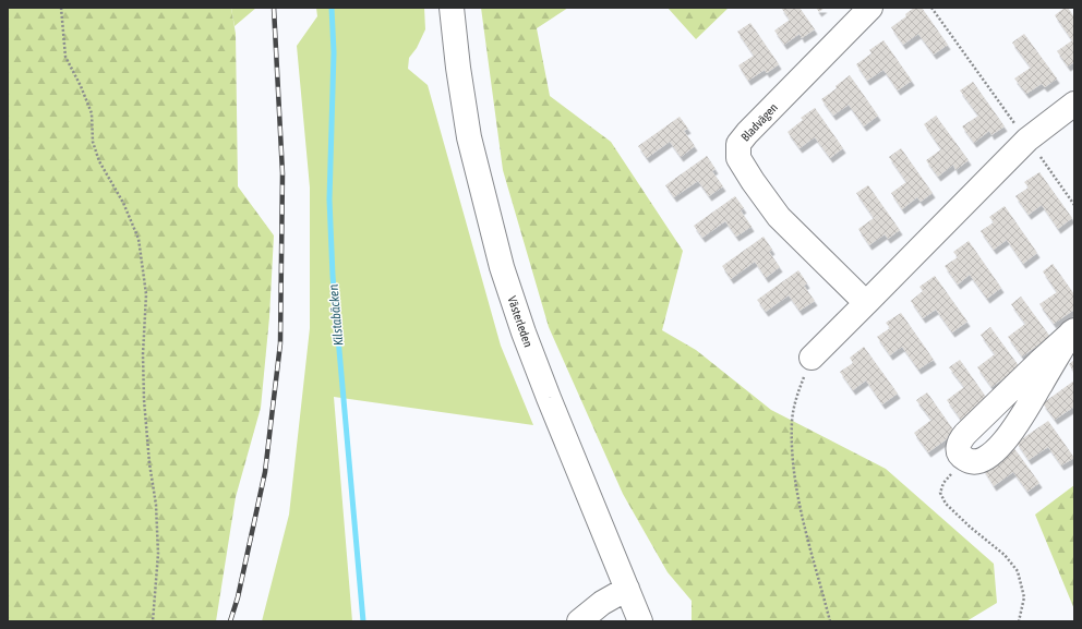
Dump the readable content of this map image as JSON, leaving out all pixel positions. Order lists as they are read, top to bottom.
{
  "streets": {
    "street": ["Bladvägen", "Västerleden"]
  },
  "water": ["Kilstabäcken"]
}
